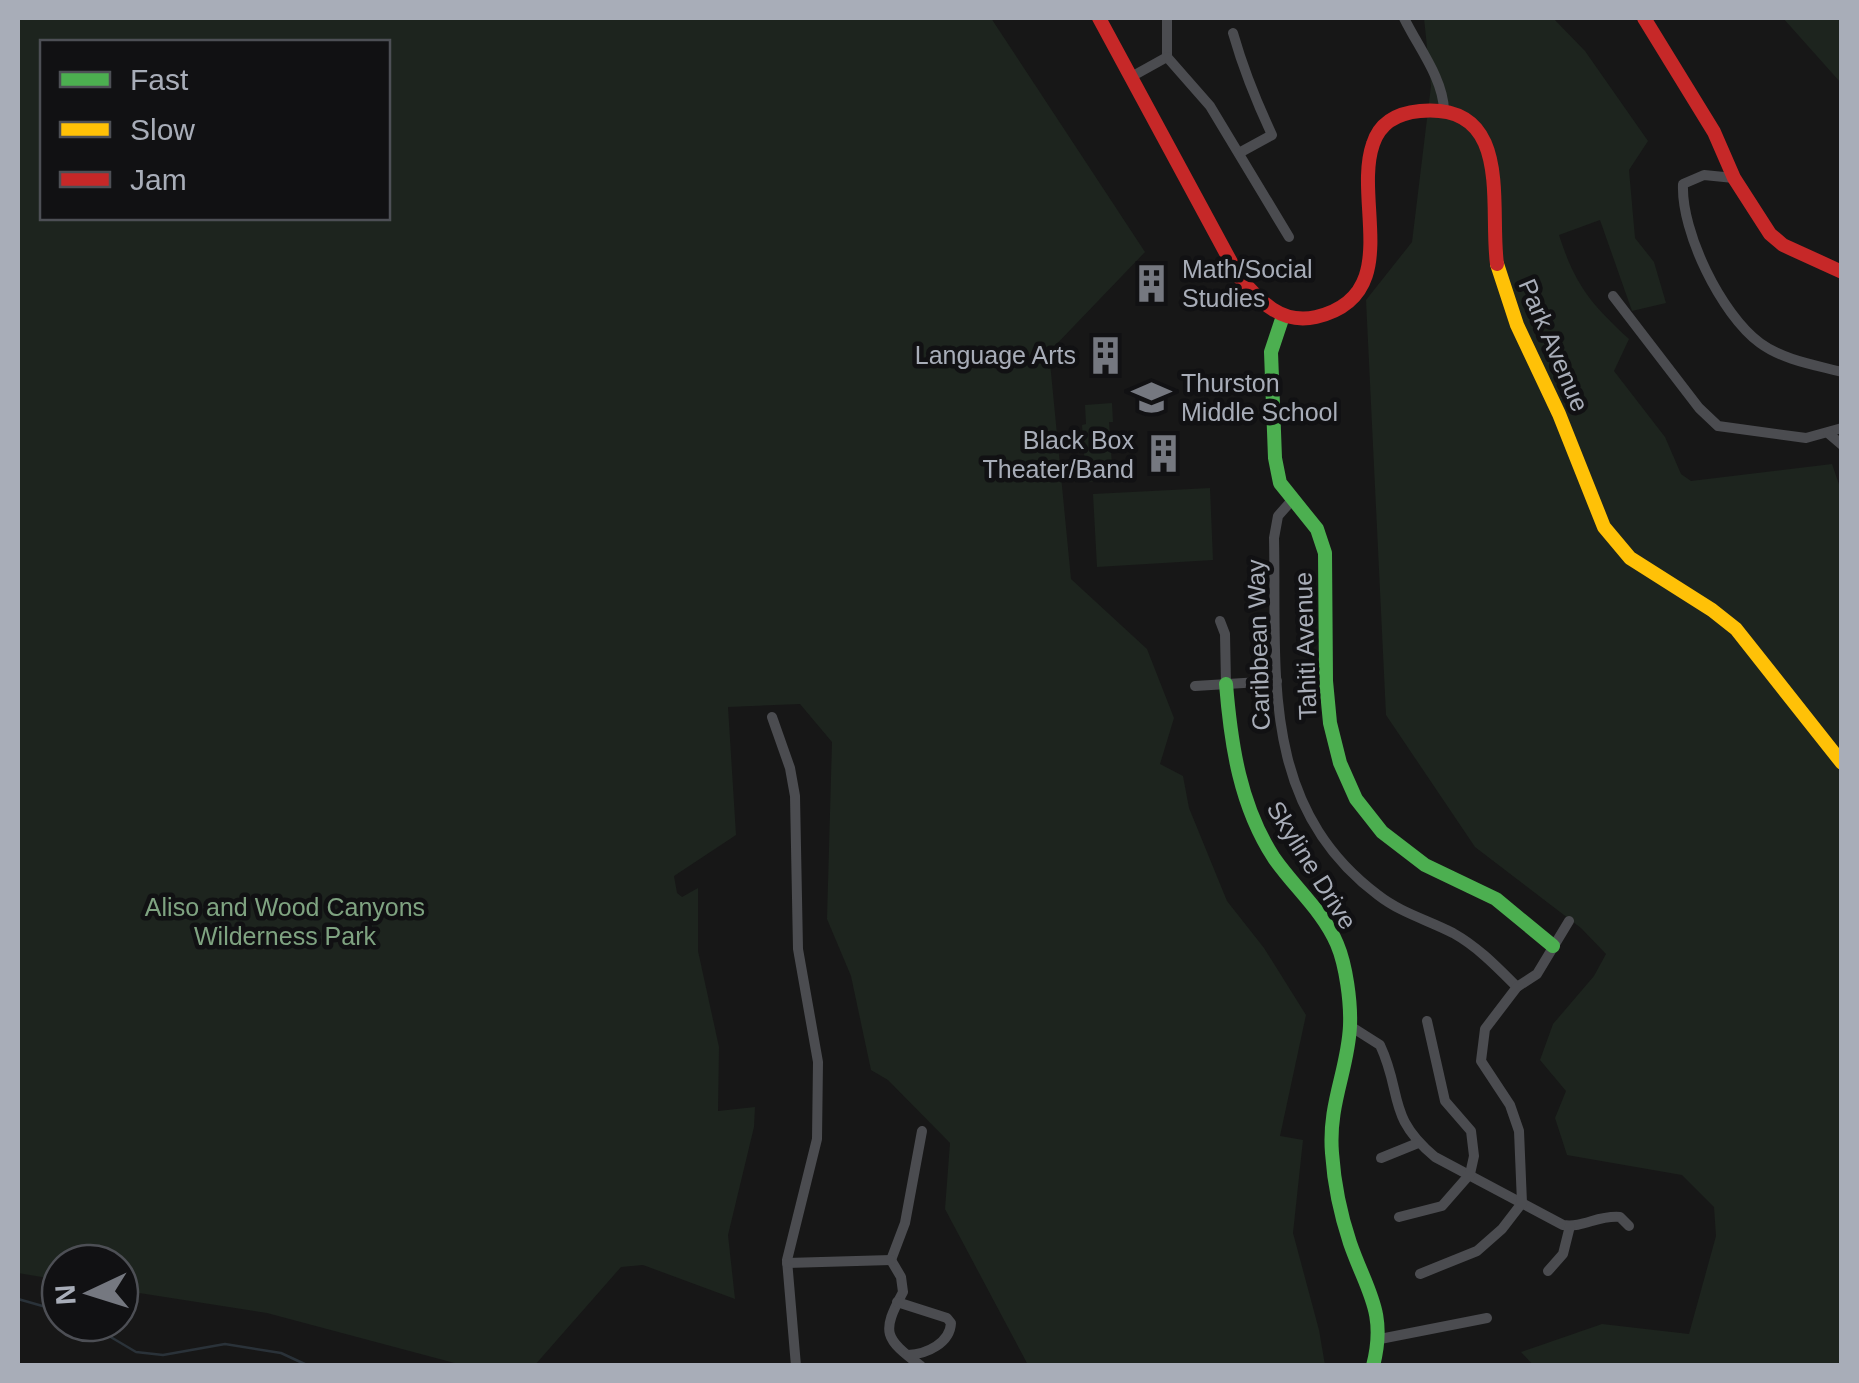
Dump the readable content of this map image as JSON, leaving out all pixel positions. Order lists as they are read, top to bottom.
{
  "streets": {
    "street": [
      "Park Avenue",
      "Caribbean Way",
      "Tahiti Avenue",
      "Skyline Drive"
    ]
  },
  "crossings": [
    ["Caribbean Way", "Tahiti Avenue"]
  ],
  "parks": ["Aliso and Wood Canyons Wilderness Park"],
  "places": {
    "building": ["Math/Social Studies", "Language Arts", "Black Box Theater/Band"],
    "school or university": ["Thurston Middle School"]
  },
  "legend": ["Fast", "Slow", "Jam"],
  "north": "left"
}
